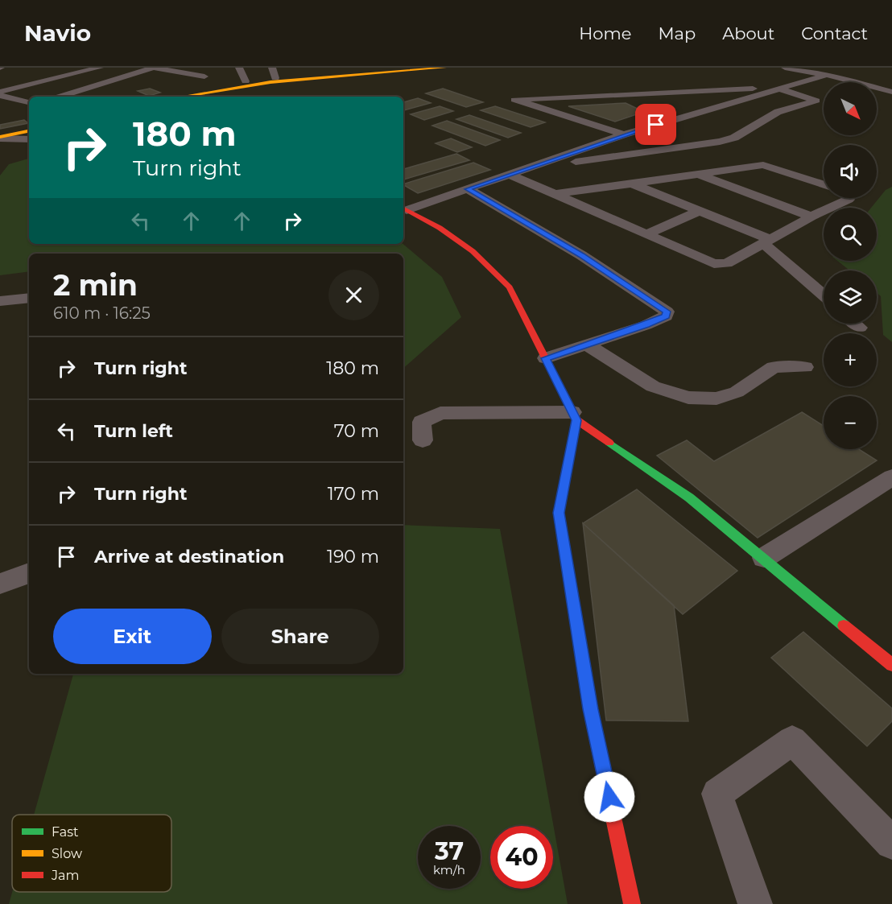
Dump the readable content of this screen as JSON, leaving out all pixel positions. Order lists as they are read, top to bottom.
{
  "legend": ["Fast", "Slow", "Jam"],
  "north": "bottom right",
  "page": {
    "header": "Navio",
    "nav": [
      "Home",
      "Map",
      "About",
      "Contact"
    ],
    "map_buttons": ["+", "−"],
    "turn": ["180 m", "Turn right"],
    "heading": ["2 min", "610 m · 16:25"],
    "list": [
      {
        "name": "Turn right",
        "value": "180 m"
      },
      {
        "name": "Turn left",
        "value": "70 m"
      },
      {
        "name": "Turn right",
        "value": "170 m"
      },
      {
        "name": "Arrive at destination",
        "value": "190 m"
      }
    ],
    "buttons": ["Exit", "Share"],
    "speed": "37 km/h",
    "limit": "40"
  }
}
